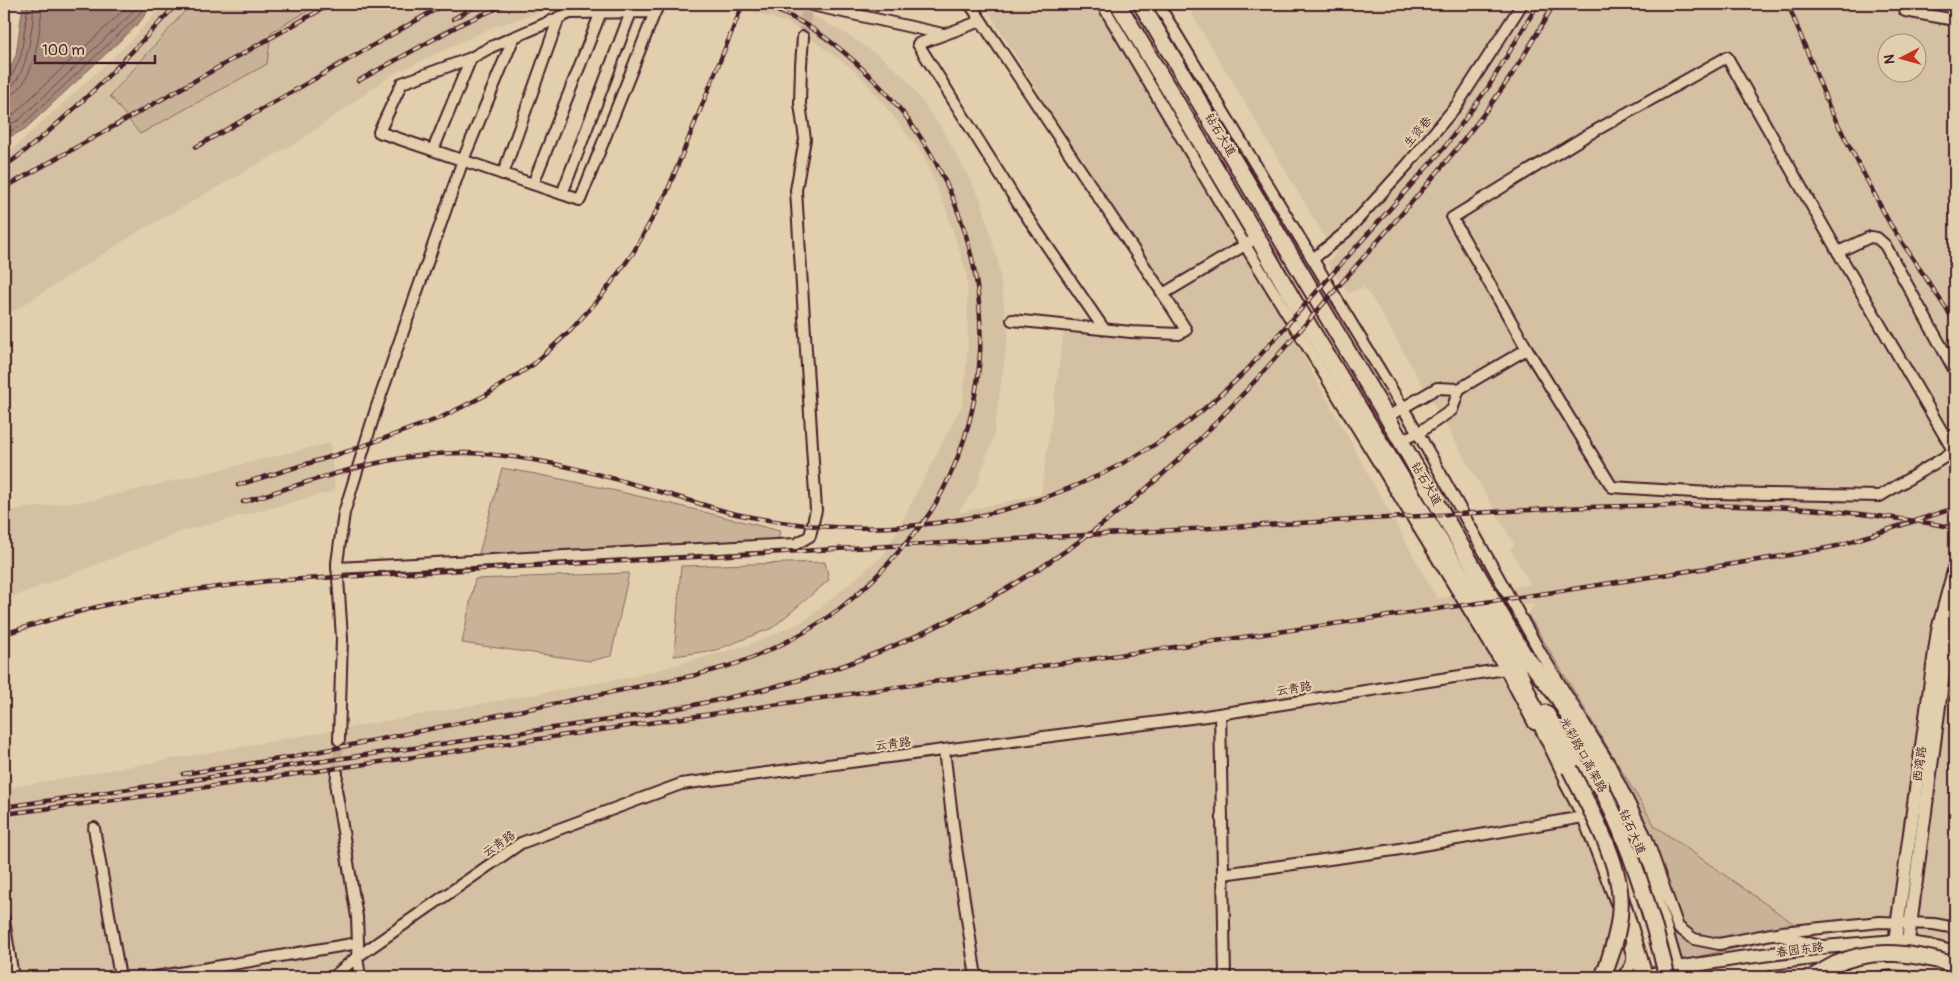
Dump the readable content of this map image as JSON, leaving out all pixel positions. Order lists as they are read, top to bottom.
{
  "streets": {
    "highway": ["钻石大道", "光彩路口高架路"],
    "main road": ["西湾路", "春园东路"],
    "street": ["生资巷", "云青路"]
  },
  "crossings": [
    ["钻石大道", "云青路"],
    ["钻石大道", "光彩路口高架路"],
    ["钻石大道", "春园东路"],
    ["云青路", "光彩路口高架路"],
    ["光彩路口高架路", "春园东路"],
    ["西湾路", "春园东路"]
  ],
  "scale_bar": "100 m",
  "north": "left"
}
